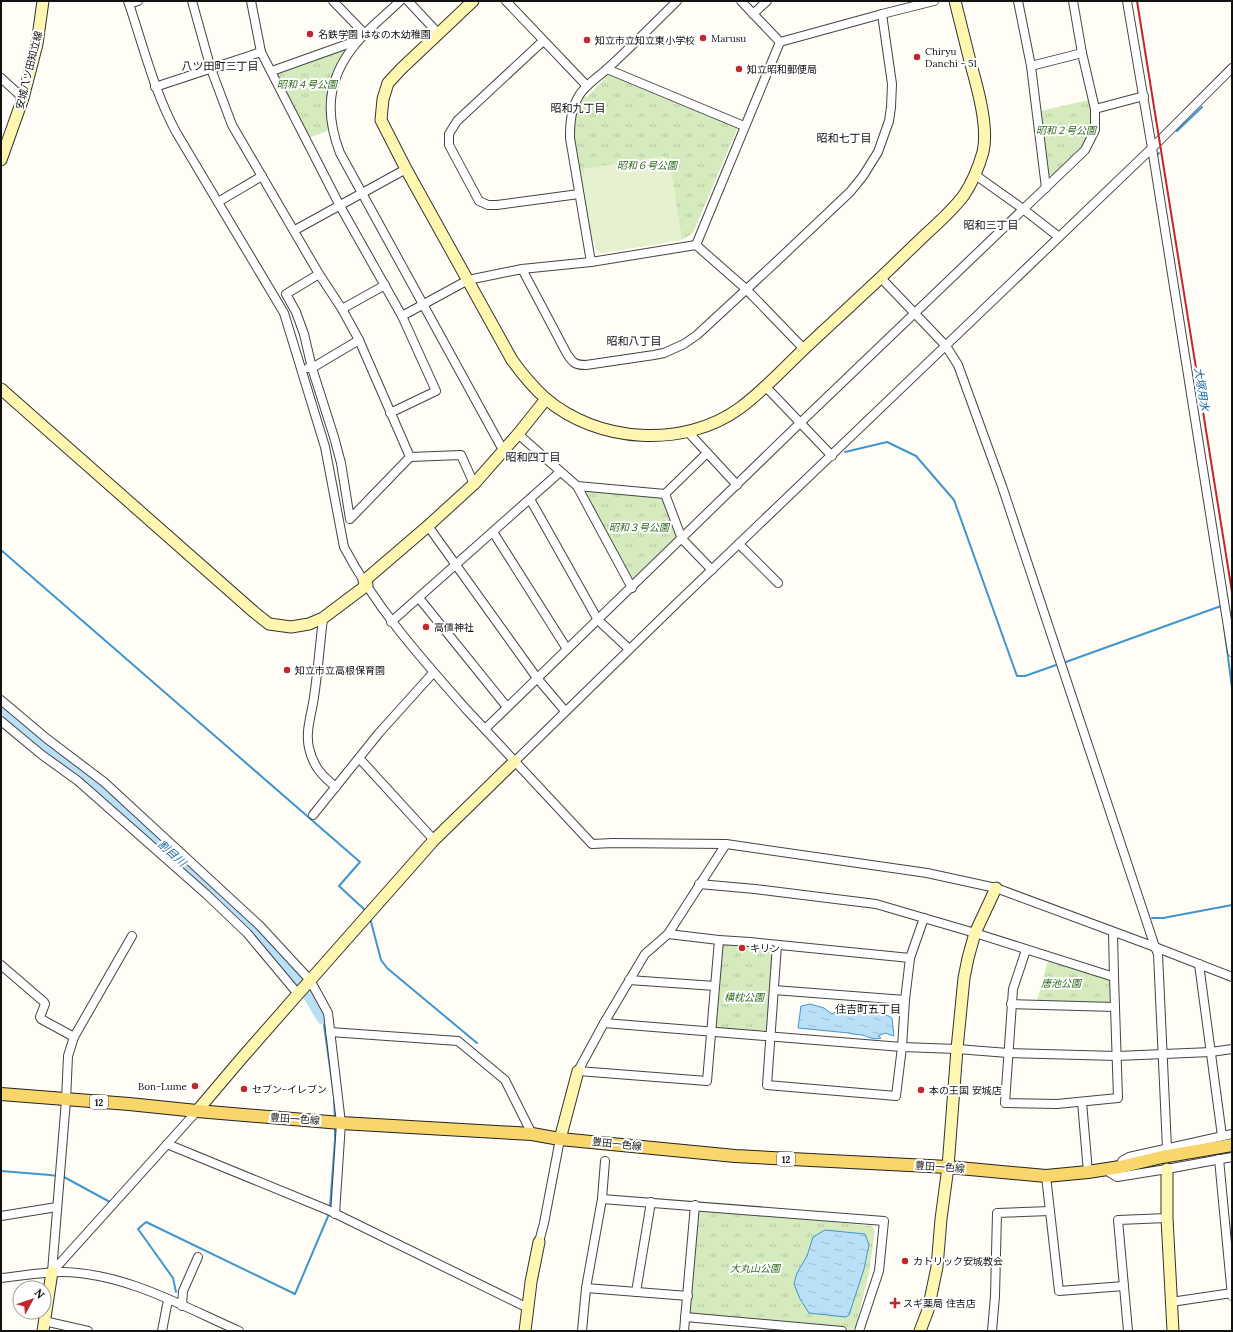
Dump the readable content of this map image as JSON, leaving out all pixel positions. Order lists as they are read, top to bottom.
{
  "streets": {
    "main road": ["12", "豊田一色線"],
    "street": ["安城八ツ田知立線"]
  },
  "districts": [
    "八ツ田町三丁目",
    "昭和九丁目",
    "昭和七丁目",
    "昭和三丁目",
    "昭和八丁目",
    "昭和四丁目",
    "住吉町五丁目"
  ],
  "water": ["大塚用水", "割目川"],
  "parks": [
    "昭和４号公園",
    "昭和２号公園",
    "昭和６号公園",
    "昭和３号公園",
    "唐池公園",
    "横枕公園",
    "大丸山公園"
  ],
  "places": {
    "other": [
      "名鉄学園 はなの木幼稚園",
      "Marusu",
      "知立市立知立東小学校",
      "Chiryu Danchi - 51",
      "知立昭和郵便局",
      "高値神社",
      "知立市立高根保育園",
      "キリン",
      "Bon-Lume",
      "セブン-イレブン",
      "本の王国 安城店",
      "カトリック安城教会"
    ],
    "health": ["スギ薬局 住吉店"]
  },
  "north": "top right"
}
